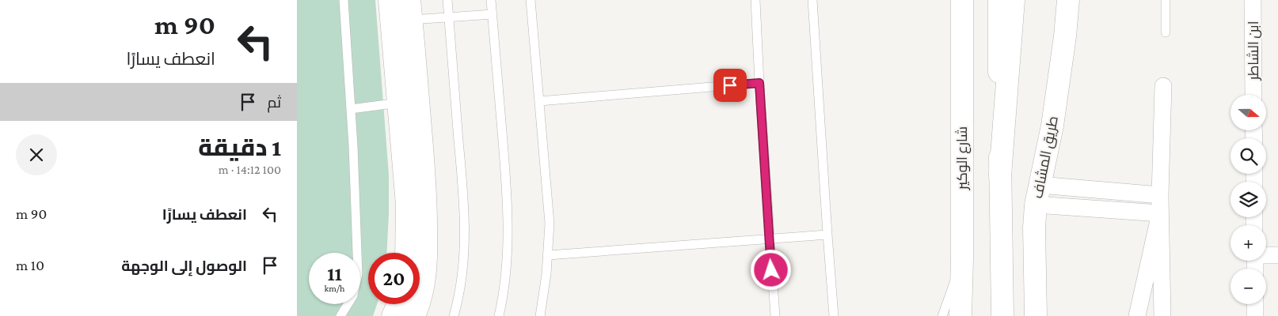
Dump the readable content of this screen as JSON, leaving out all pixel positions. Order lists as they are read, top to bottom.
{
  "streets": {
    "main road": ["طريق المشاف", "شارع الوكير"],
    "street": ["ابن الشاطر"]
  },
  "north": "right",
  "page": {
    "turn": ["90 m", "انعطف يسارًا"],
    "then": "ثم",
    "map_buttons": ["+", "−"],
    "heading": ["1 دقيقة", "100 m · 14:12"],
    "list": [
      {
        "name": "انعطف يسارًا",
        "value": "90 m"
      },
      {
        "name": "الوصول إلى الوجهة",
        "value": "10 m"
      }
    ],
    "speed": "11 km/h",
    "limit": "20"
  }
}
